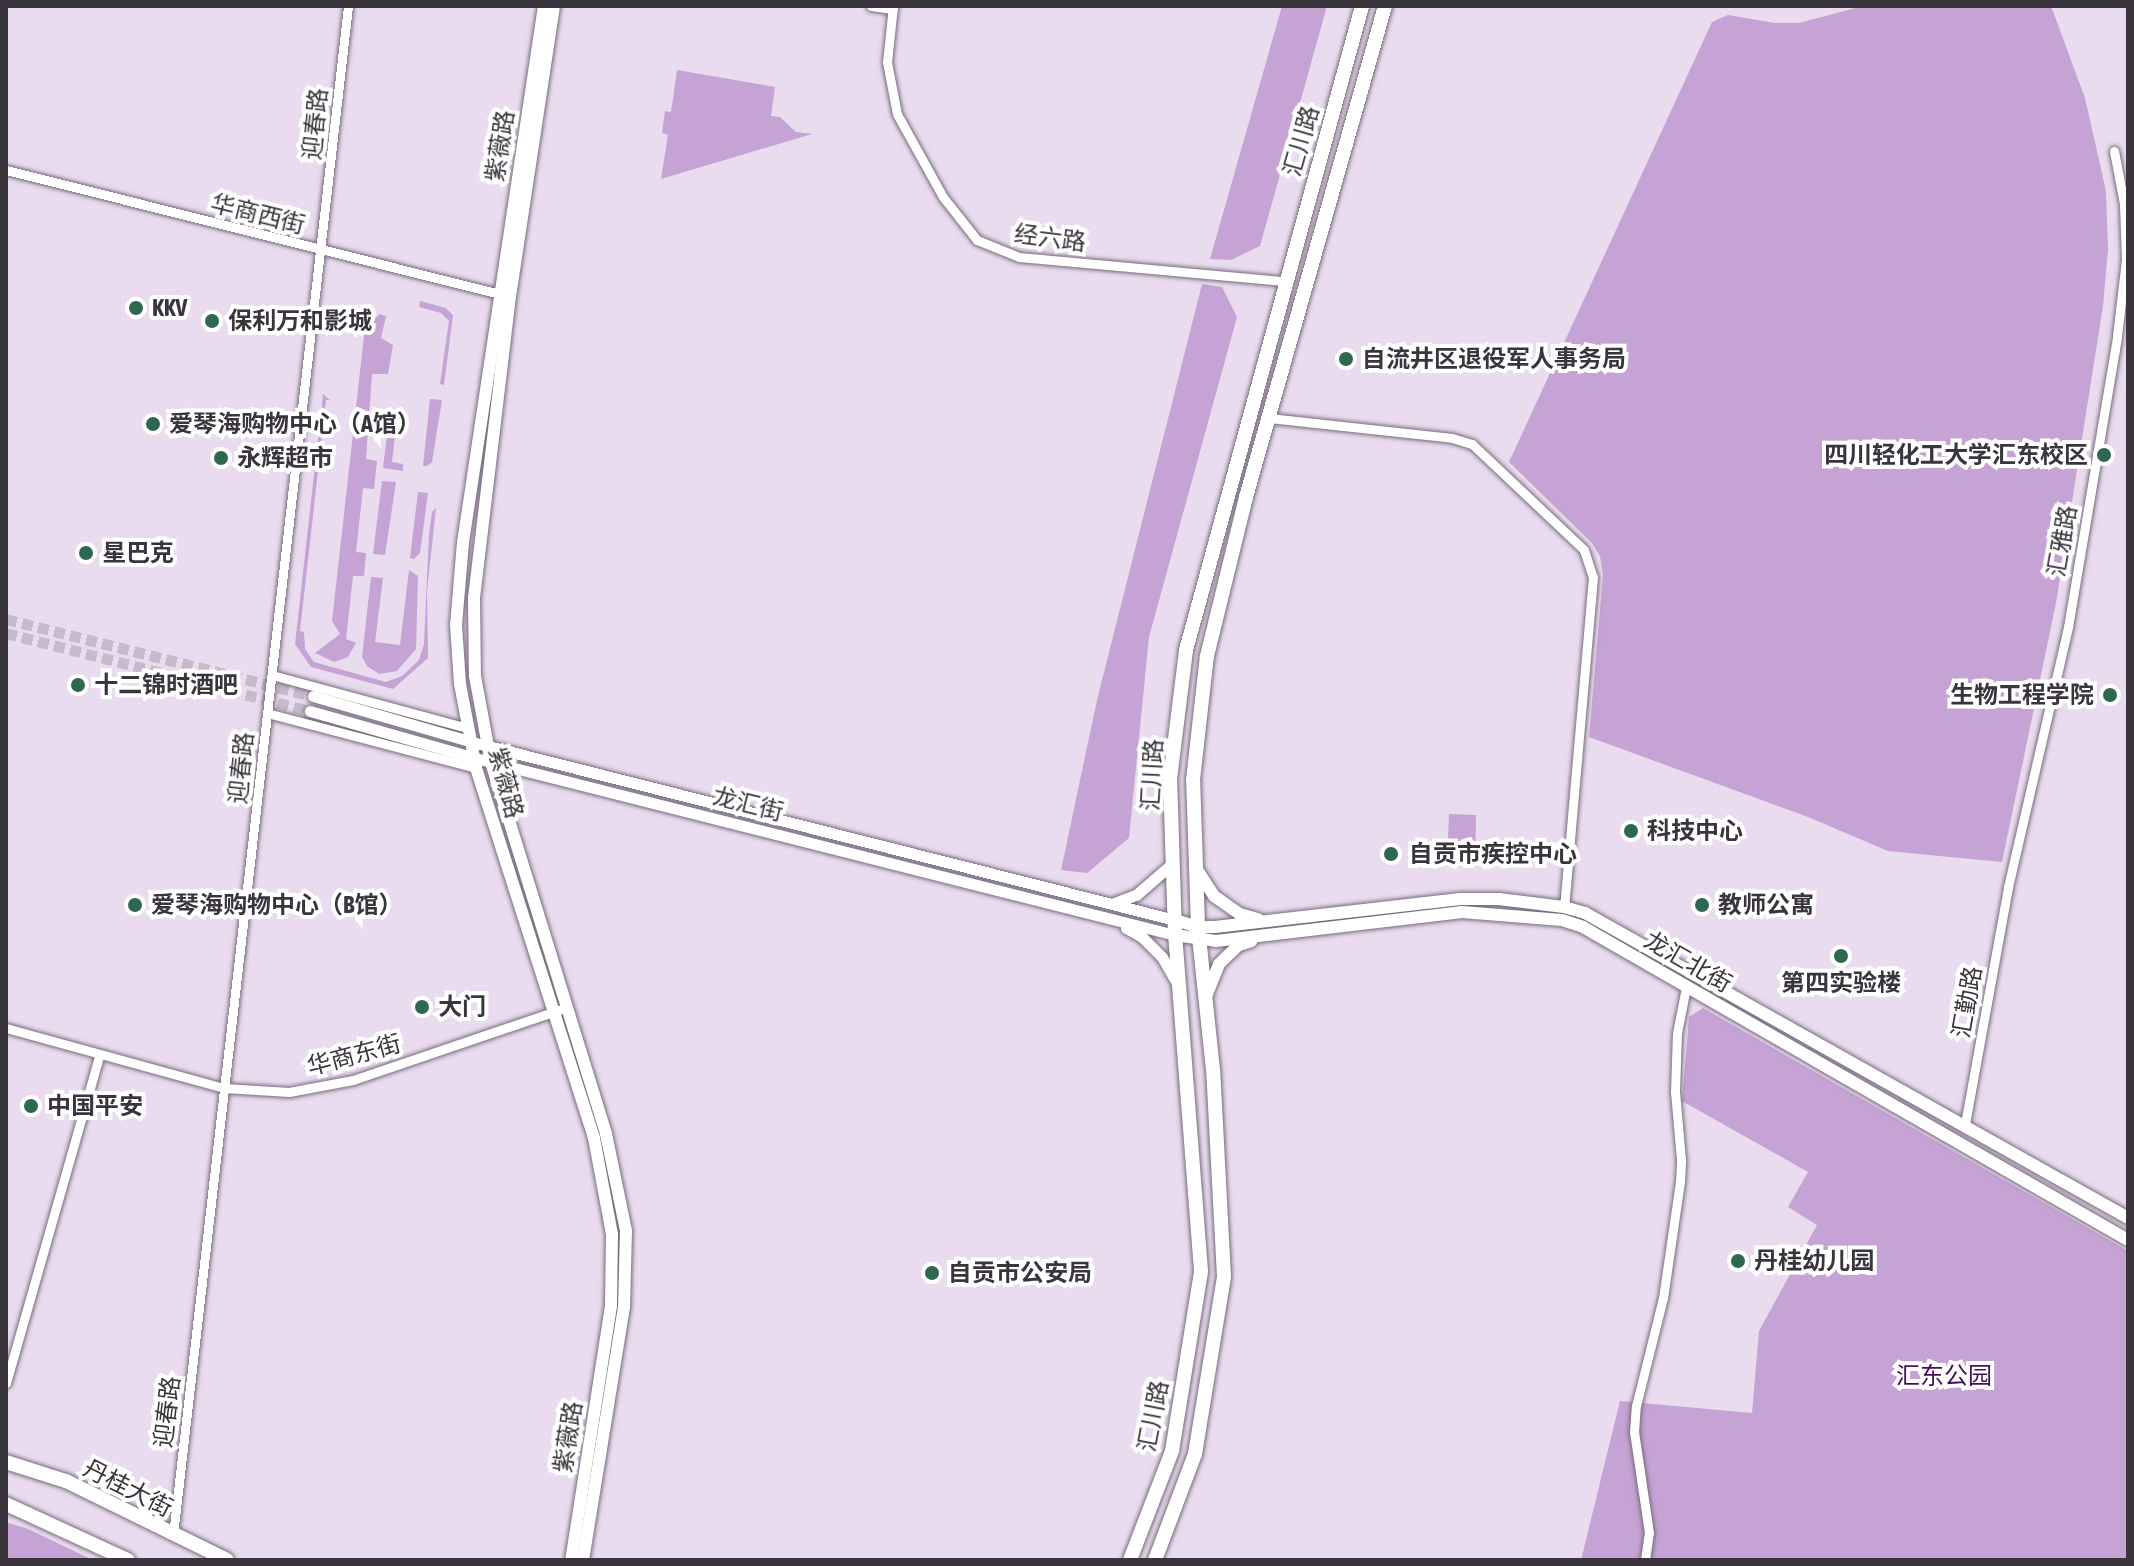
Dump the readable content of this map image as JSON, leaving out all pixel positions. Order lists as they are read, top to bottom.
{
  "streets": {
    "main road": [
      "汇川路",
      "紫薇路",
      "龙汇北街",
      "丹桂大街"
    ],
    "street": [
      "迎春路",
      "华商西街",
      "经六路",
      "汇雅路",
      "龙汇街",
      "汇勤路",
      "华商东街"
    ]
  },
  "crossings": [
    ["迎春路", "华商西街"],
    ["迎春路", "华商东街"],
    ["迎春路", "丹桂大街"],
    ["汇川路", "经六路"],
    ["汇川路", "龙汇街"],
    ["汇川路", "龙汇北街"],
    ["紫薇路", "华商西街"],
    ["紫薇路", "龙汇街"],
    ["紫薇路", "华商东街"],
    ["汇雅路", "汇勤路"],
    ["龙汇街", "龙汇北街"],
    ["龙汇北街", "汇勤路"]
  ],
  "parks": ["汇东公园"],
  "places": [
    "KKV",
    "保利万和影城",
    "自流井区退役军人事务局",
    "爱琴海购物中心（A馆）",
    "四川轻化工大学汇东校区",
    "永辉超市",
    "星巴克",
    "十二锦时酒吧",
    "生物工程学院",
    "科技中心",
    "自贡市疾控中心",
    "爱琴海购物中心（B馆）",
    "教师公寓",
    "第四实验楼",
    "大门",
    "中国平安",
    "丹桂幼儿园",
    "自贡市公安局"
  ]
}
